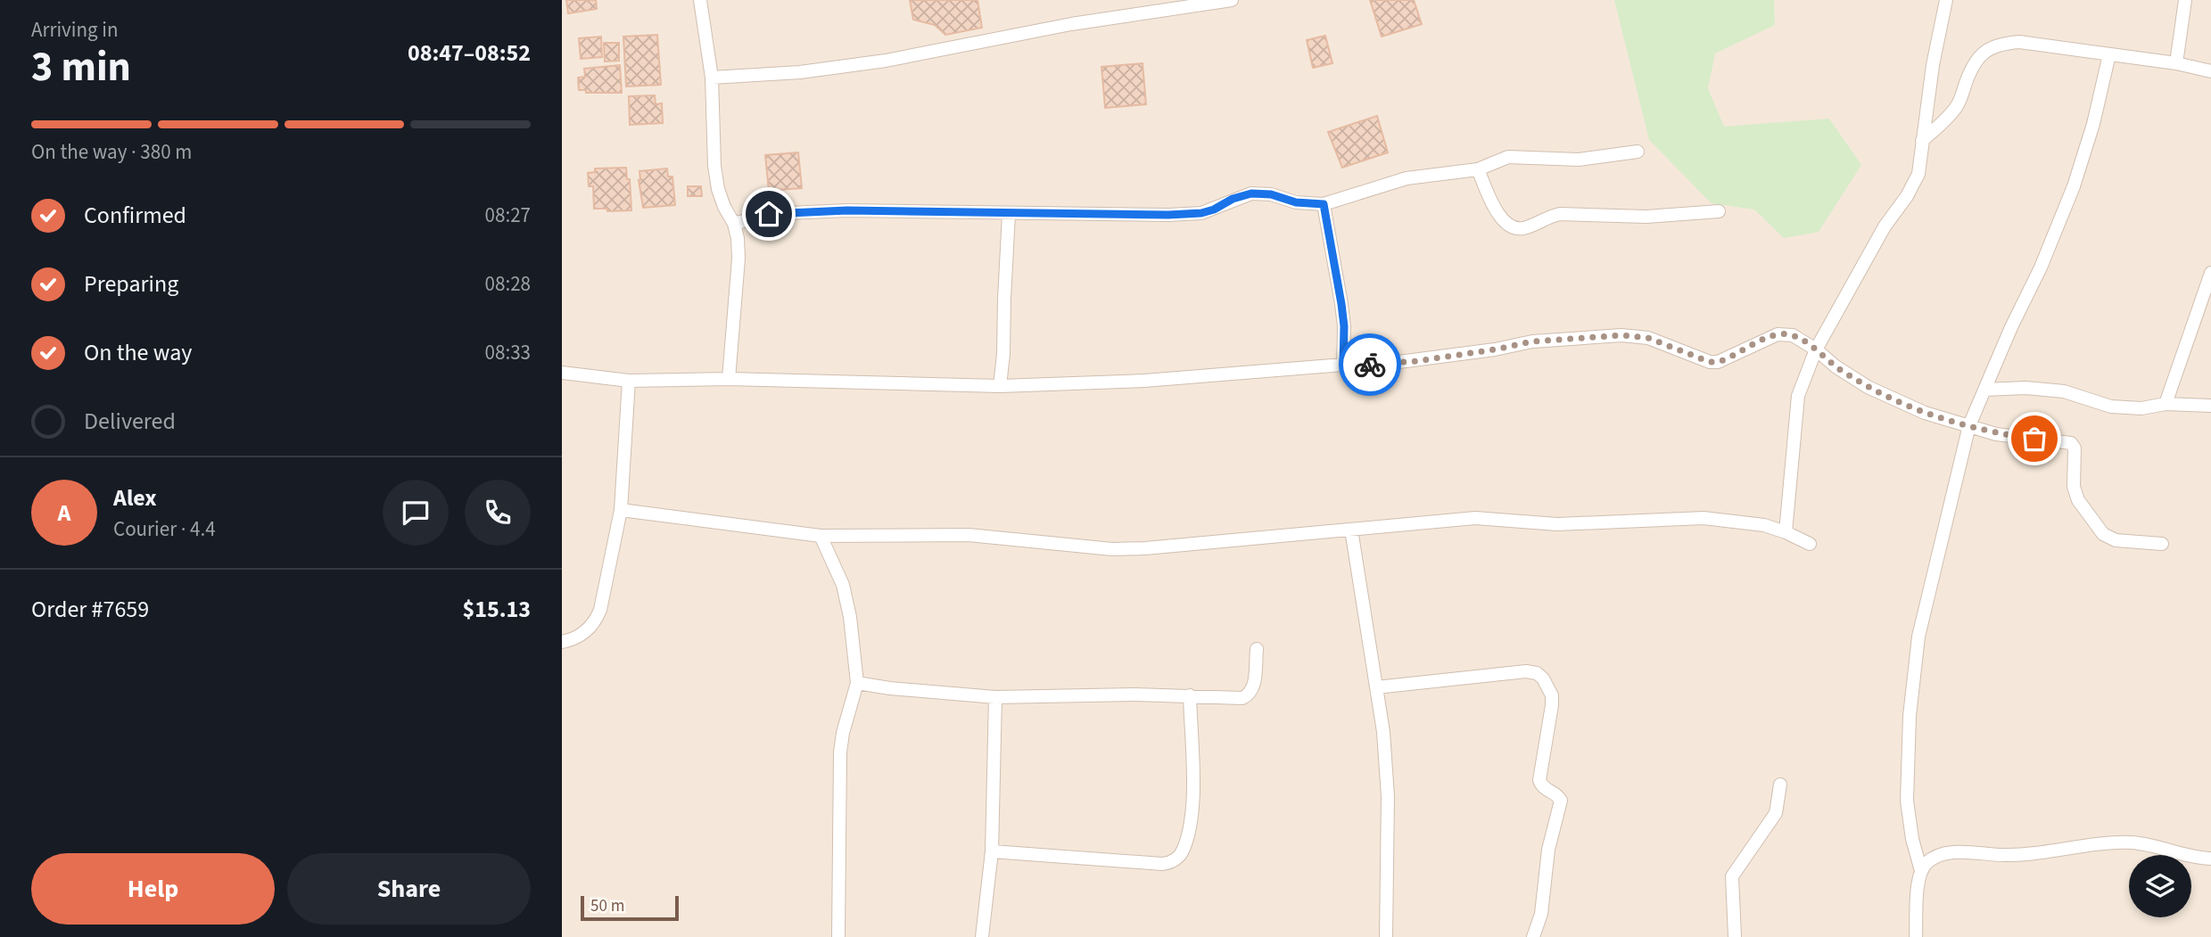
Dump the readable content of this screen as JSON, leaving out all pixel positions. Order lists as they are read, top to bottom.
{
  "scale_bar": "50 m",
  "page": {
    "heading": ["3 min", "Arriving in", "08:47–08:52"],
    "panel": [
      "Alex",
      "Courier · 4.4",
      "Order #7659",
      "$15.13"
    ],
    "bar": "On the way · 380 m",
    "list": [
      ["Confirmed", "08:27"],
      ["Preparing", "08:28"],
      ["On the way", "08:33"],
      "Delivered"
    ],
    "round": "A",
    "buttons": ["Help", "Share"],
    "scale": "50 m"
  }
}
